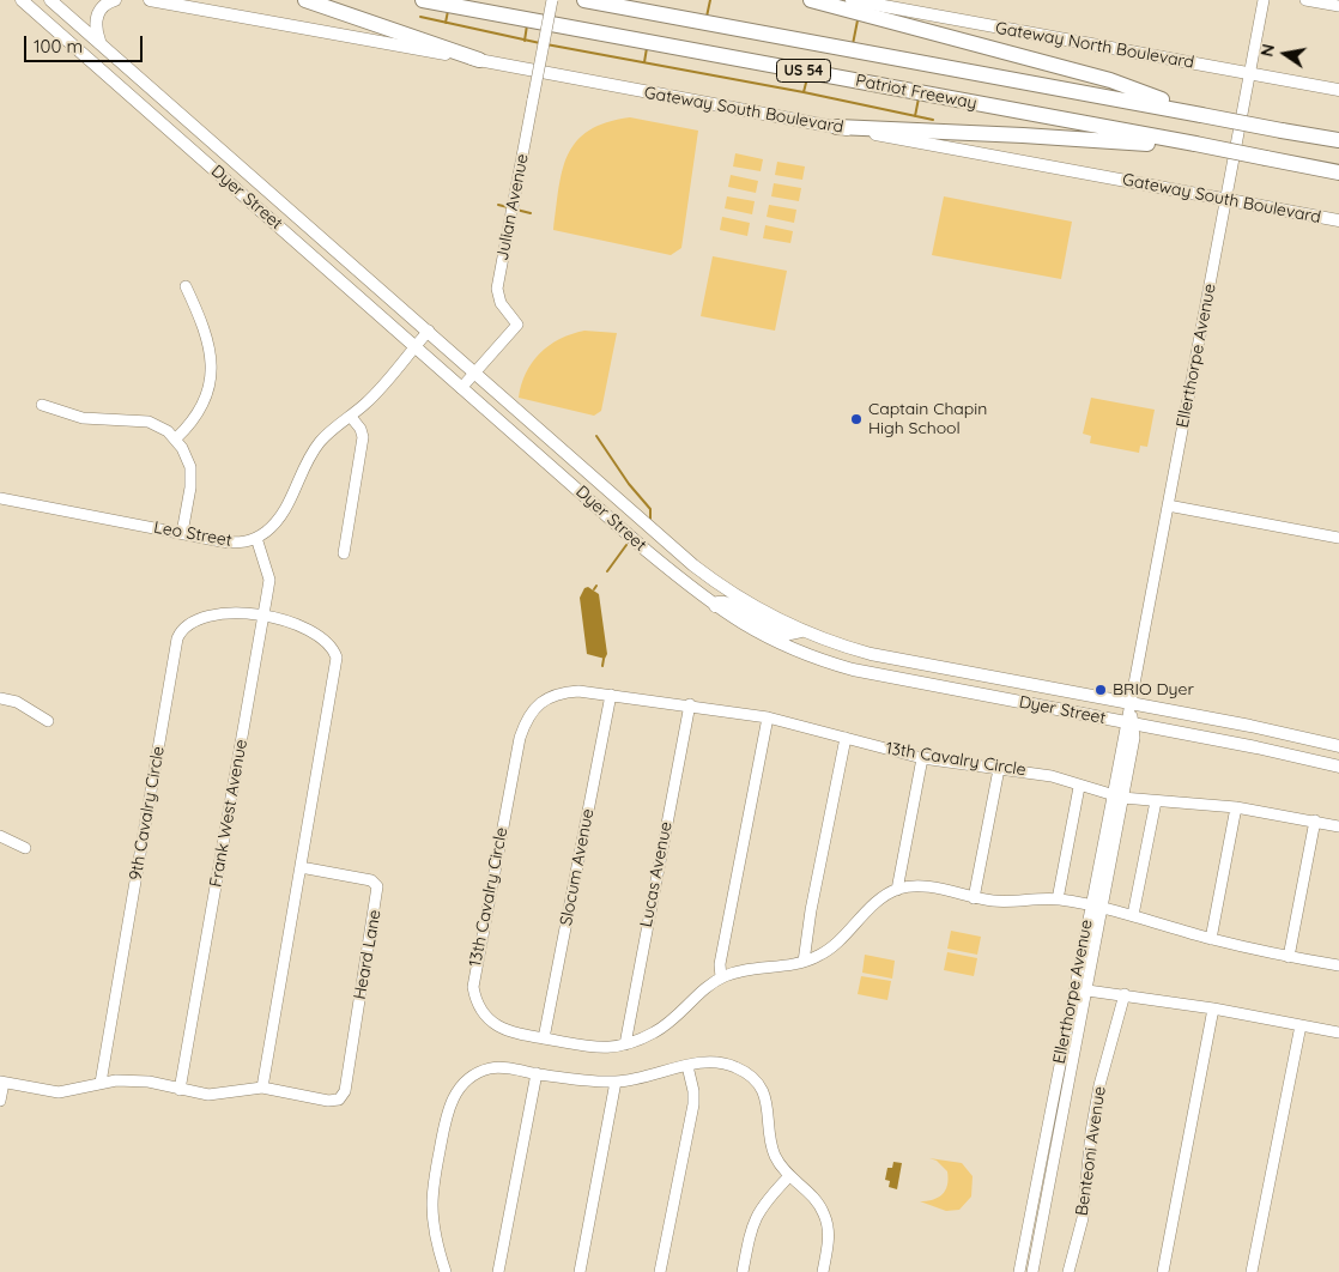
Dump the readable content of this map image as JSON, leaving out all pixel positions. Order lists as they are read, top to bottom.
{
  "streets": {
    "highway": ["US 54", "Patriot Freeway"],
    "main road": ["Gateway North Boulevard", "Gateway South Boulevard", "Dyer Street"],
    "street": [
      "Julian Avenue",
      "Ellerthorpe Avenue",
      "Leo Street",
      "13th Cavalry Circle",
      "9th Cavalry Circle",
      "Frank West Avenue",
      "Slocum Avenue",
      "Lucas Avenue",
      "Heard Lane",
      "Benteoni Avenue"
    ]
  },
  "crossings": [
    ["Gateway North Boulevard", "Ellerthorpe Avenue"],
    ["Gateway South Boulevard", "Ellerthorpe Avenue"],
    ["Dyer Street", "Julian Avenue"],
    ["Dyer Street", "Ellerthorpe Avenue"],
    ["Dyer Street", "Leo Street"],
    ["Ellerthorpe Avenue", "13th Cavalry Circle"],
    ["Leo Street", "Frank West Avenue"],
    ["13th Cavalry Circle", "Slocum Avenue"],
    ["13th Cavalry Circle", "Lucas Avenue"],
    ["9th Cavalry Circle", "Frank West Avenue"],
    ["9th Cavalry Circle", "Heard Lane"]
  ],
  "places": ["Captain Chapin High School", "BRIO Dyer"],
  "scale_bar": "100 m",
  "north": "left"
}
